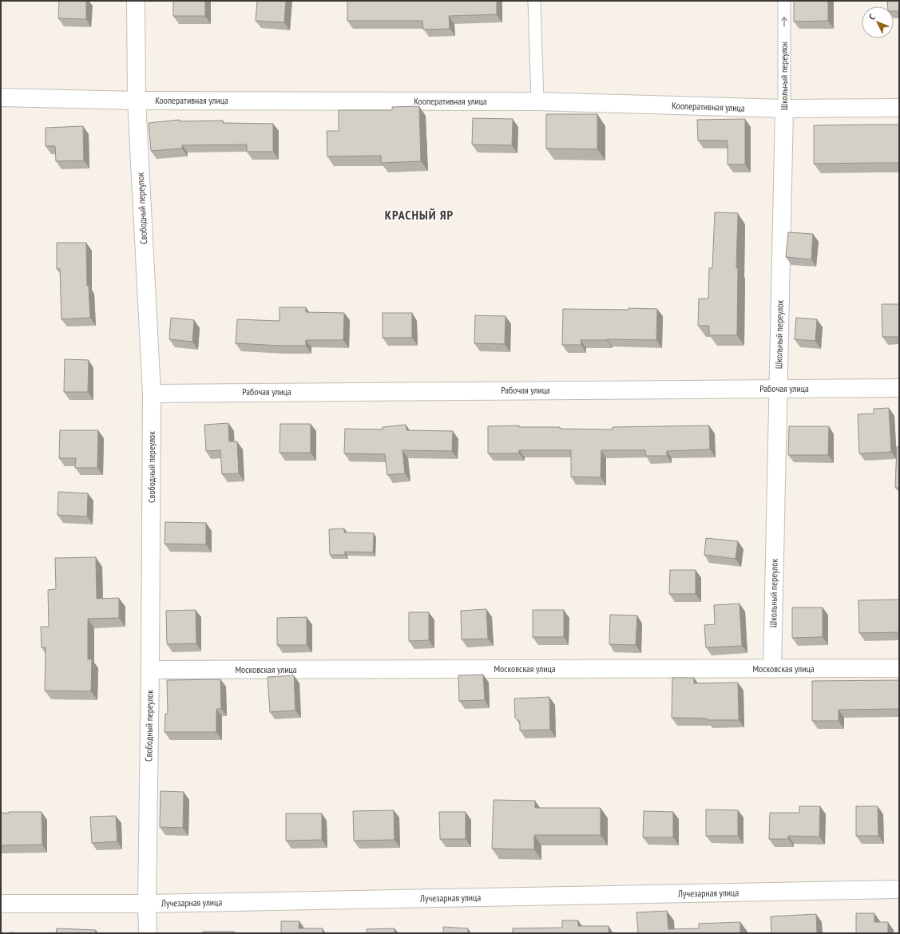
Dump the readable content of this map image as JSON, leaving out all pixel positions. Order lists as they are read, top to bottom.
{
  "streets": {
    "street": [
      "Школьный переулок",
      "Кооперативная улица",
      "Свободный переулок",
      "Рабочая улица",
      "Московская улица",
      "Лучезарная улица"
    ]
  },
  "crossings": [
    ["Школьный переулок", "Кооперативная улица"],
    ["Школьный переулок", "Рабочая улица"],
    ["Школьный переулок", "Московская улица"],
    ["Кооперативная улица", "Свободный переулок"],
    ["Свободный переулок", "Рабочая улица"],
    ["Свободный переулок", "Московская улица"],
    ["Свободный переулок", "Лучезарная улица"]
  ],
  "districts": ["КРАСНЫЙ ЯР"],
  "north": "top left"
}
